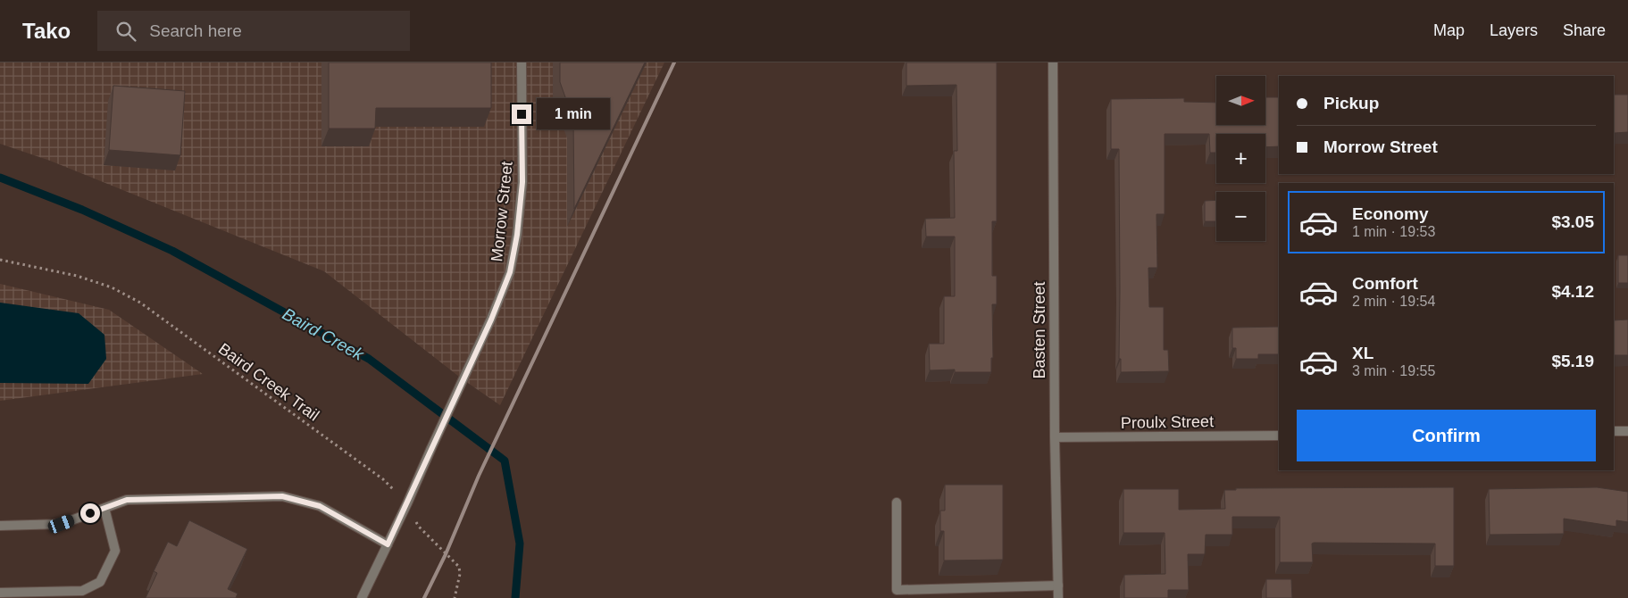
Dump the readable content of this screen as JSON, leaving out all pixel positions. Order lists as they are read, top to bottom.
{
  "streets": {
    "street": ["Morrow Street", "Basten Street", "Proulx Street"],
    "path": ["Baird Creek Trail"]
  },
  "crossings": [
    ["Morrow Street", "Baird Creek Trail"],
    ["Basten Street", "Proulx Street"]
  ],
  "water": ["Baird Creek"],
  "north": "right",
  "page": {
    "header": "Tako",
    "search": "Search here",
    "nav": ["Map", "Layers", "Share"],
    "map_buttons": ["+", "−"],
    "banner": ["Pickup", "Morrow Street"],
    "bubble": "1 min",
    "list": [
      {
        "name": "Economy",
        "note": "1 min · 19:53",
        "value": "$3.05"
      },
      {
        "name": "Comfort",
        "note": "2 min · 19:54",
        "value": "$4.12"
      },
      {
        "name": "XL",
        "note": "3 min · 19:55",
        "value": "$5.19"
      }
    ],
    "buttons": "Confirm"
  }
}
